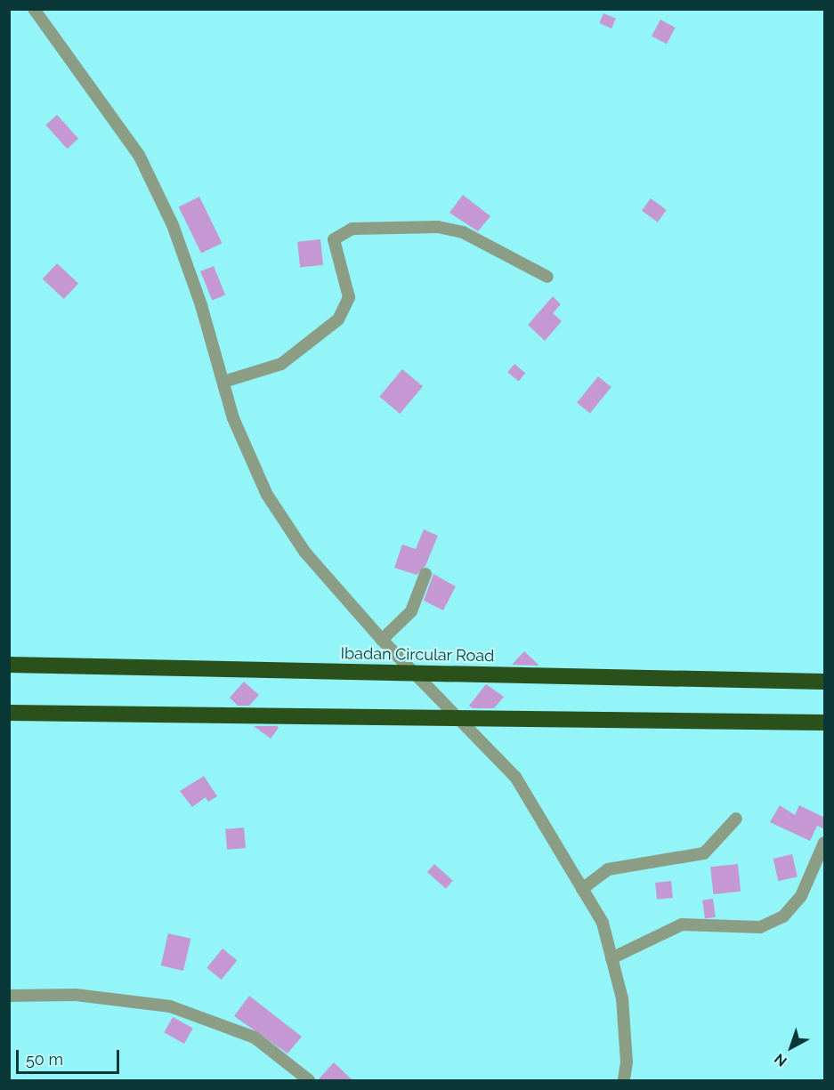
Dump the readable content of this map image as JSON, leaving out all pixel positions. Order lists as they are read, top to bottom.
{
  "streets": {
    "highway": ["Ibadan Circular Road"]
  },
  "scale_bar": "50 m",
  "north": "bottom left"
}
